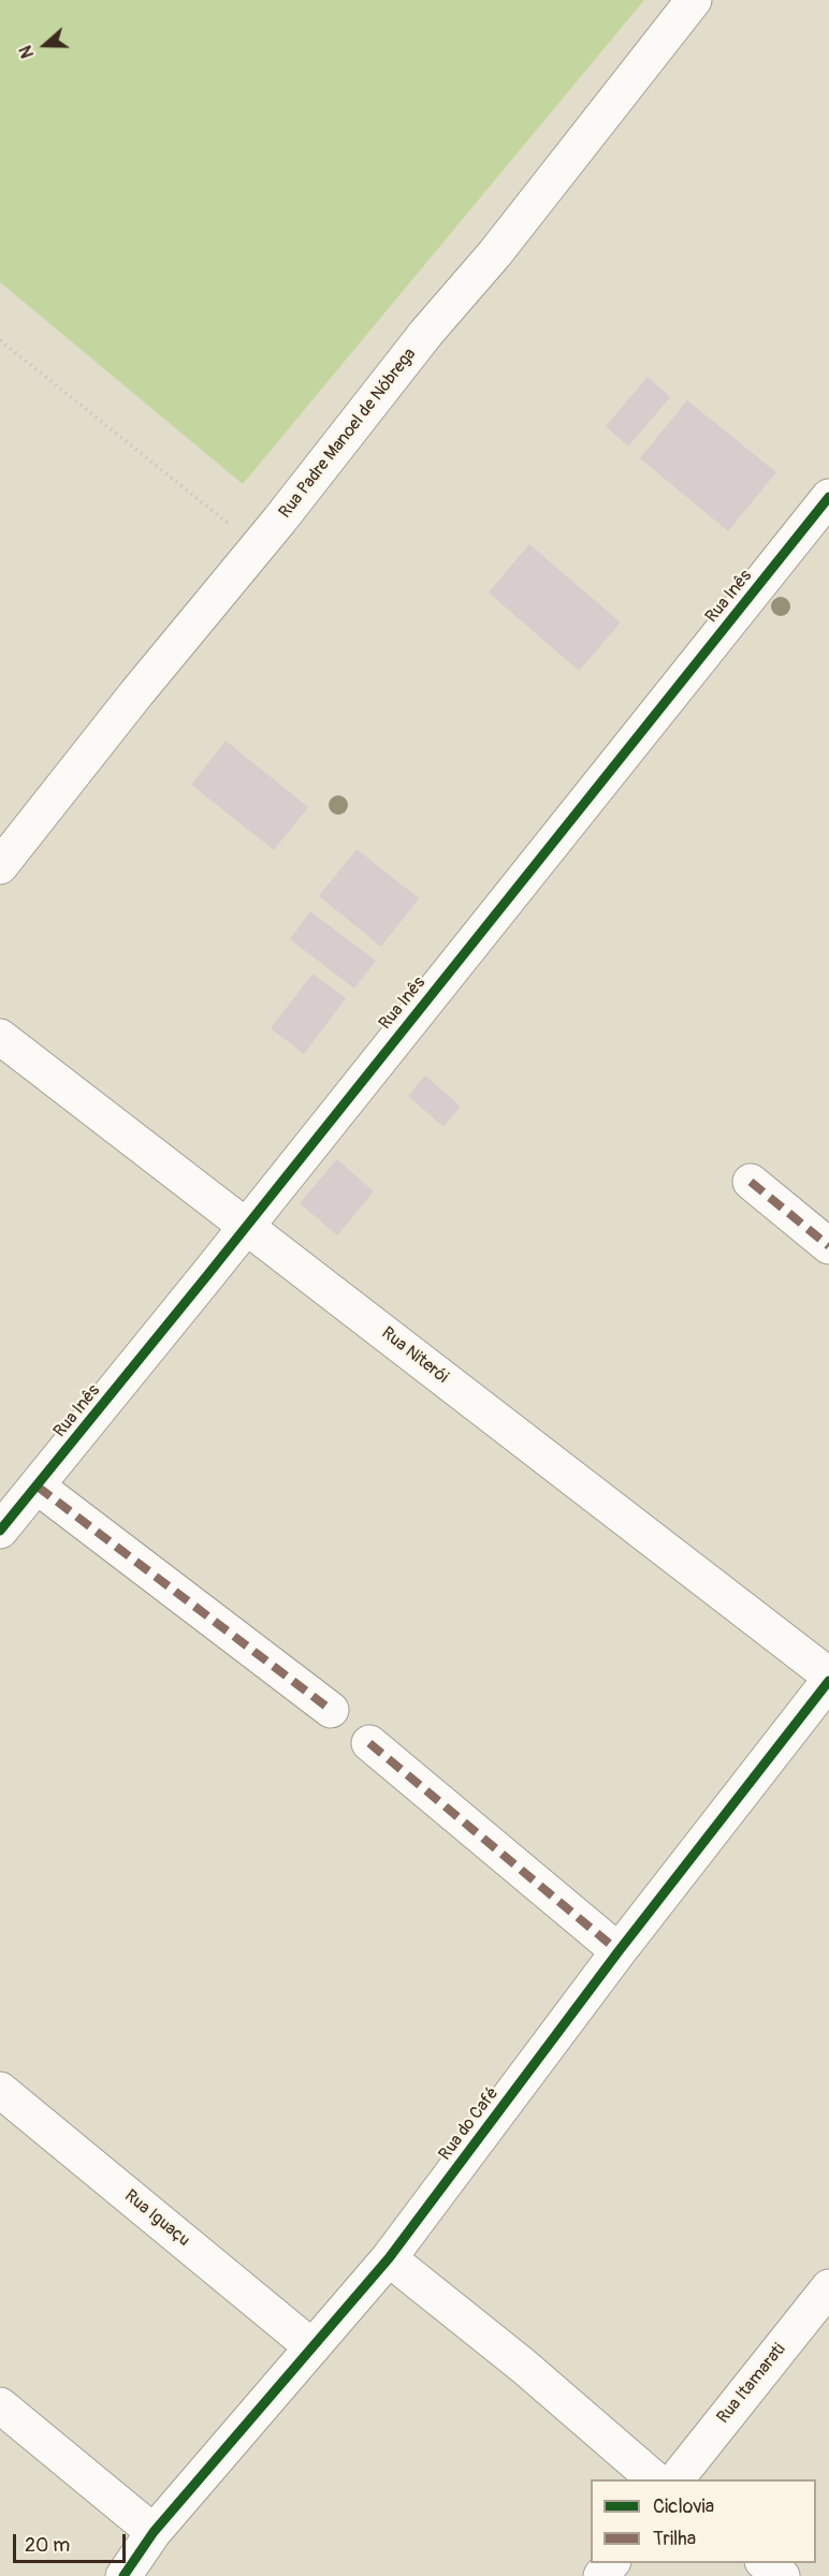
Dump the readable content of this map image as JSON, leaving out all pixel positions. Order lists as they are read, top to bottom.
{
  "streets": {
    "street": [
      "Rua Padre Manoel de Nóbrega",
      "Rua Inês",
      "Rua Niterói",
      "Rua do Café",
      "Rua Iguaçu",
      "Rua Itamarati"
    ]
  },
  "crossings": [
    ["Rua Inês", "Rua Niterói"],
    ["Rua do Café", "Rua Iguaçu"]
  ],
  "legend": ["Ciclovia", "Trilha"],
  "scale_bar": "20 m",
  "north": "left"
}
